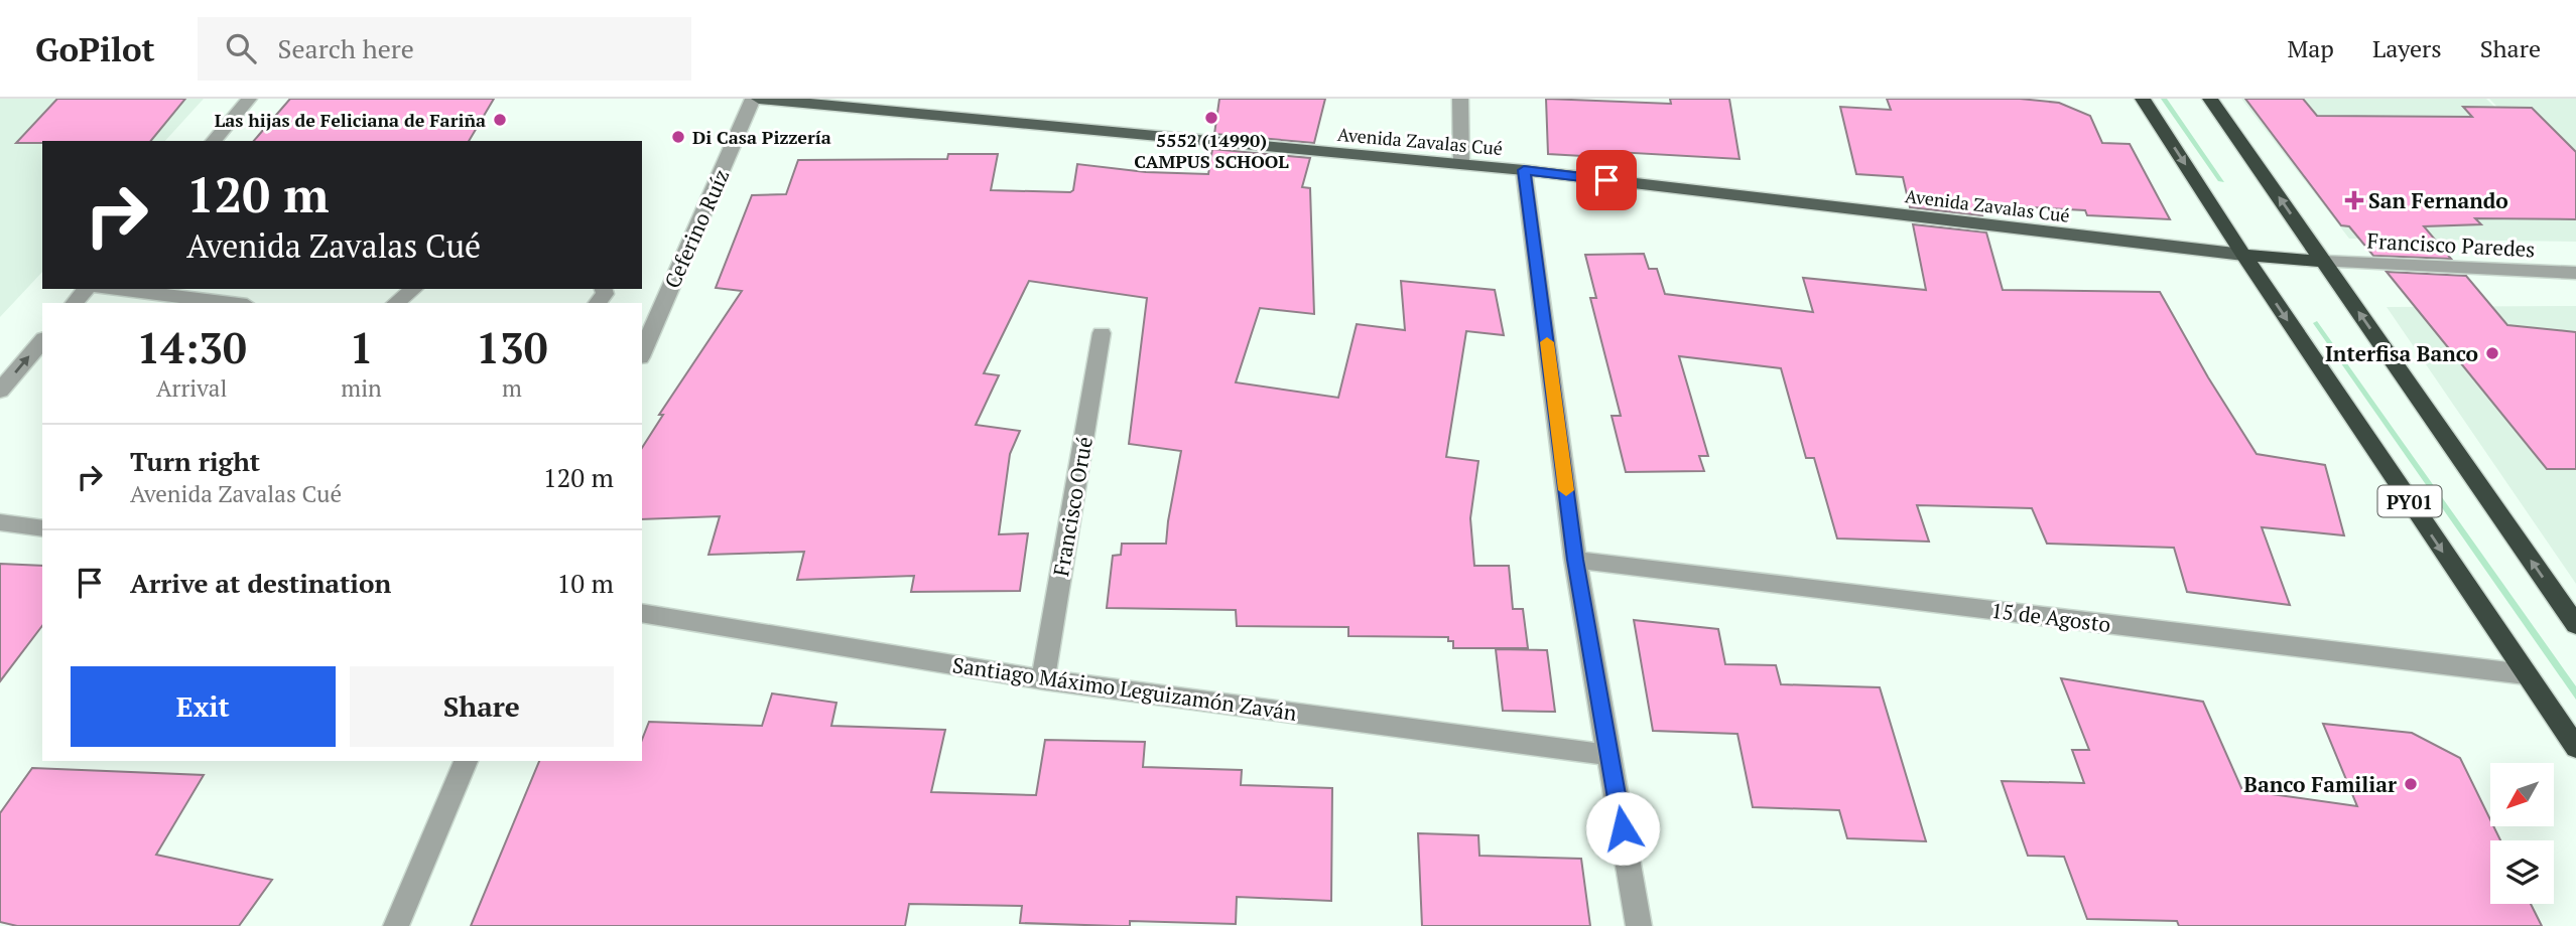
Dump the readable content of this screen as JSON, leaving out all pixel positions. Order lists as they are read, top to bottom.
{
  "streets": {
    "highway": ["PY01"],
    "main road": ["Avenida Zavalas Cué"],
    "street": [
      "Ceferino Ruíz",
      "Francisco Paredes",
      "Francisco Orué",
      "15 de Agosto",
      "Santiago Máximo Leguizamón Zaván"
    ]
  },
  "crossings": [
    ["Avenida Zavalas Cué", "PY01"],
    ["Francisco Paredes", "PY01"],
    ["PY01", "15 de Agosto"],
    ["Francisco Orué", "Santiago Máximo Leguizamón Zaván"]
  ],
  "places": {
    "other": [
      "5552 (14990) CAMPUS SCHOOL",
      "Las hijas de Feliciana de Fariña",
      "Di Casa Pizzería",
      "Interfisa Banco",
      "Banco Familiar"
    ],
    "health": ["San Fernando"]
  },
  "north": "bottom left",
  "page": {
    "header": "GoPilot",
    "search": "Search here",
    "nav": ["Map", "Layers", "Share"],
    "turn": ["120 m", "Avenida Zavalas Cué"],
    "eta": [
      "14:30",
      "Arrival",
      "1",
      "min",
      "130",
      "m"
    ],
    "list": [
      {
        "name": "Turn right",
        "note": "Avenida Zavalas Cué",
        "value": "120 m"
      },
      {
        "name": "Arrive at destination",
        "value": "10 m"
      }
    ],
    "buttons": ["Exit", "Share"]
  }
}
